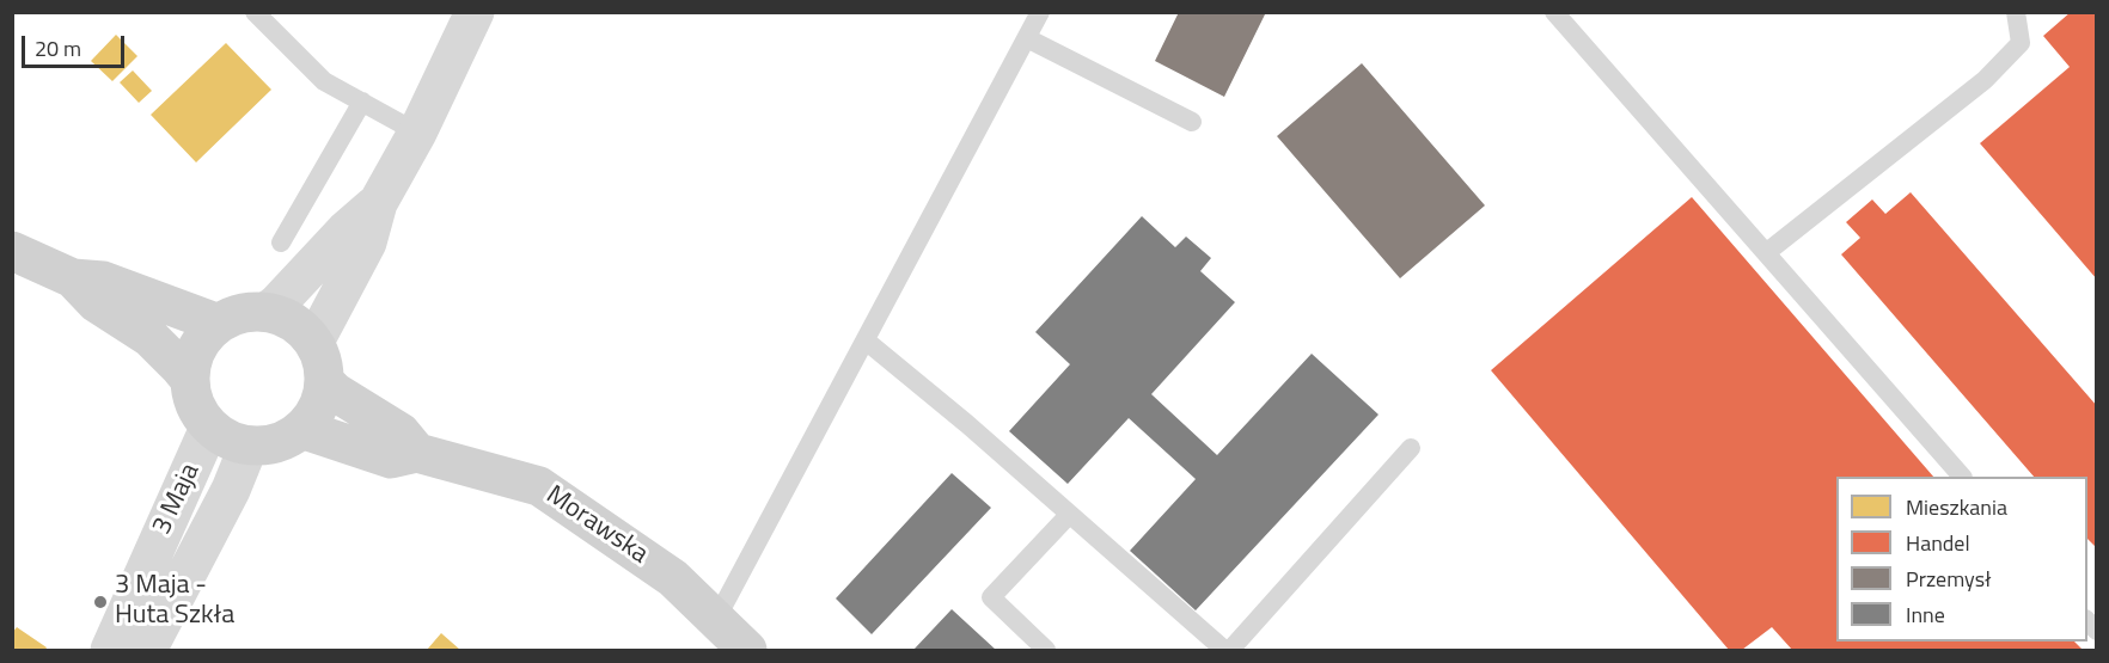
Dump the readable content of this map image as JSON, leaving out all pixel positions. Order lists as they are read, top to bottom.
{
  "streets": {
    "main road": ["Morawska"],
    "street": ["3 Maja"]
  },
  "crossings": [
    ["3 Maja", "Morawska"]
  ],
  "places": ["3 Maja - Huta Szkła"],
  "legend": [
    "Mieszkania",
    "Handel",
    "Przemysł",
    "Inne"
  ],
  "scale_bar": "20 m"
}
